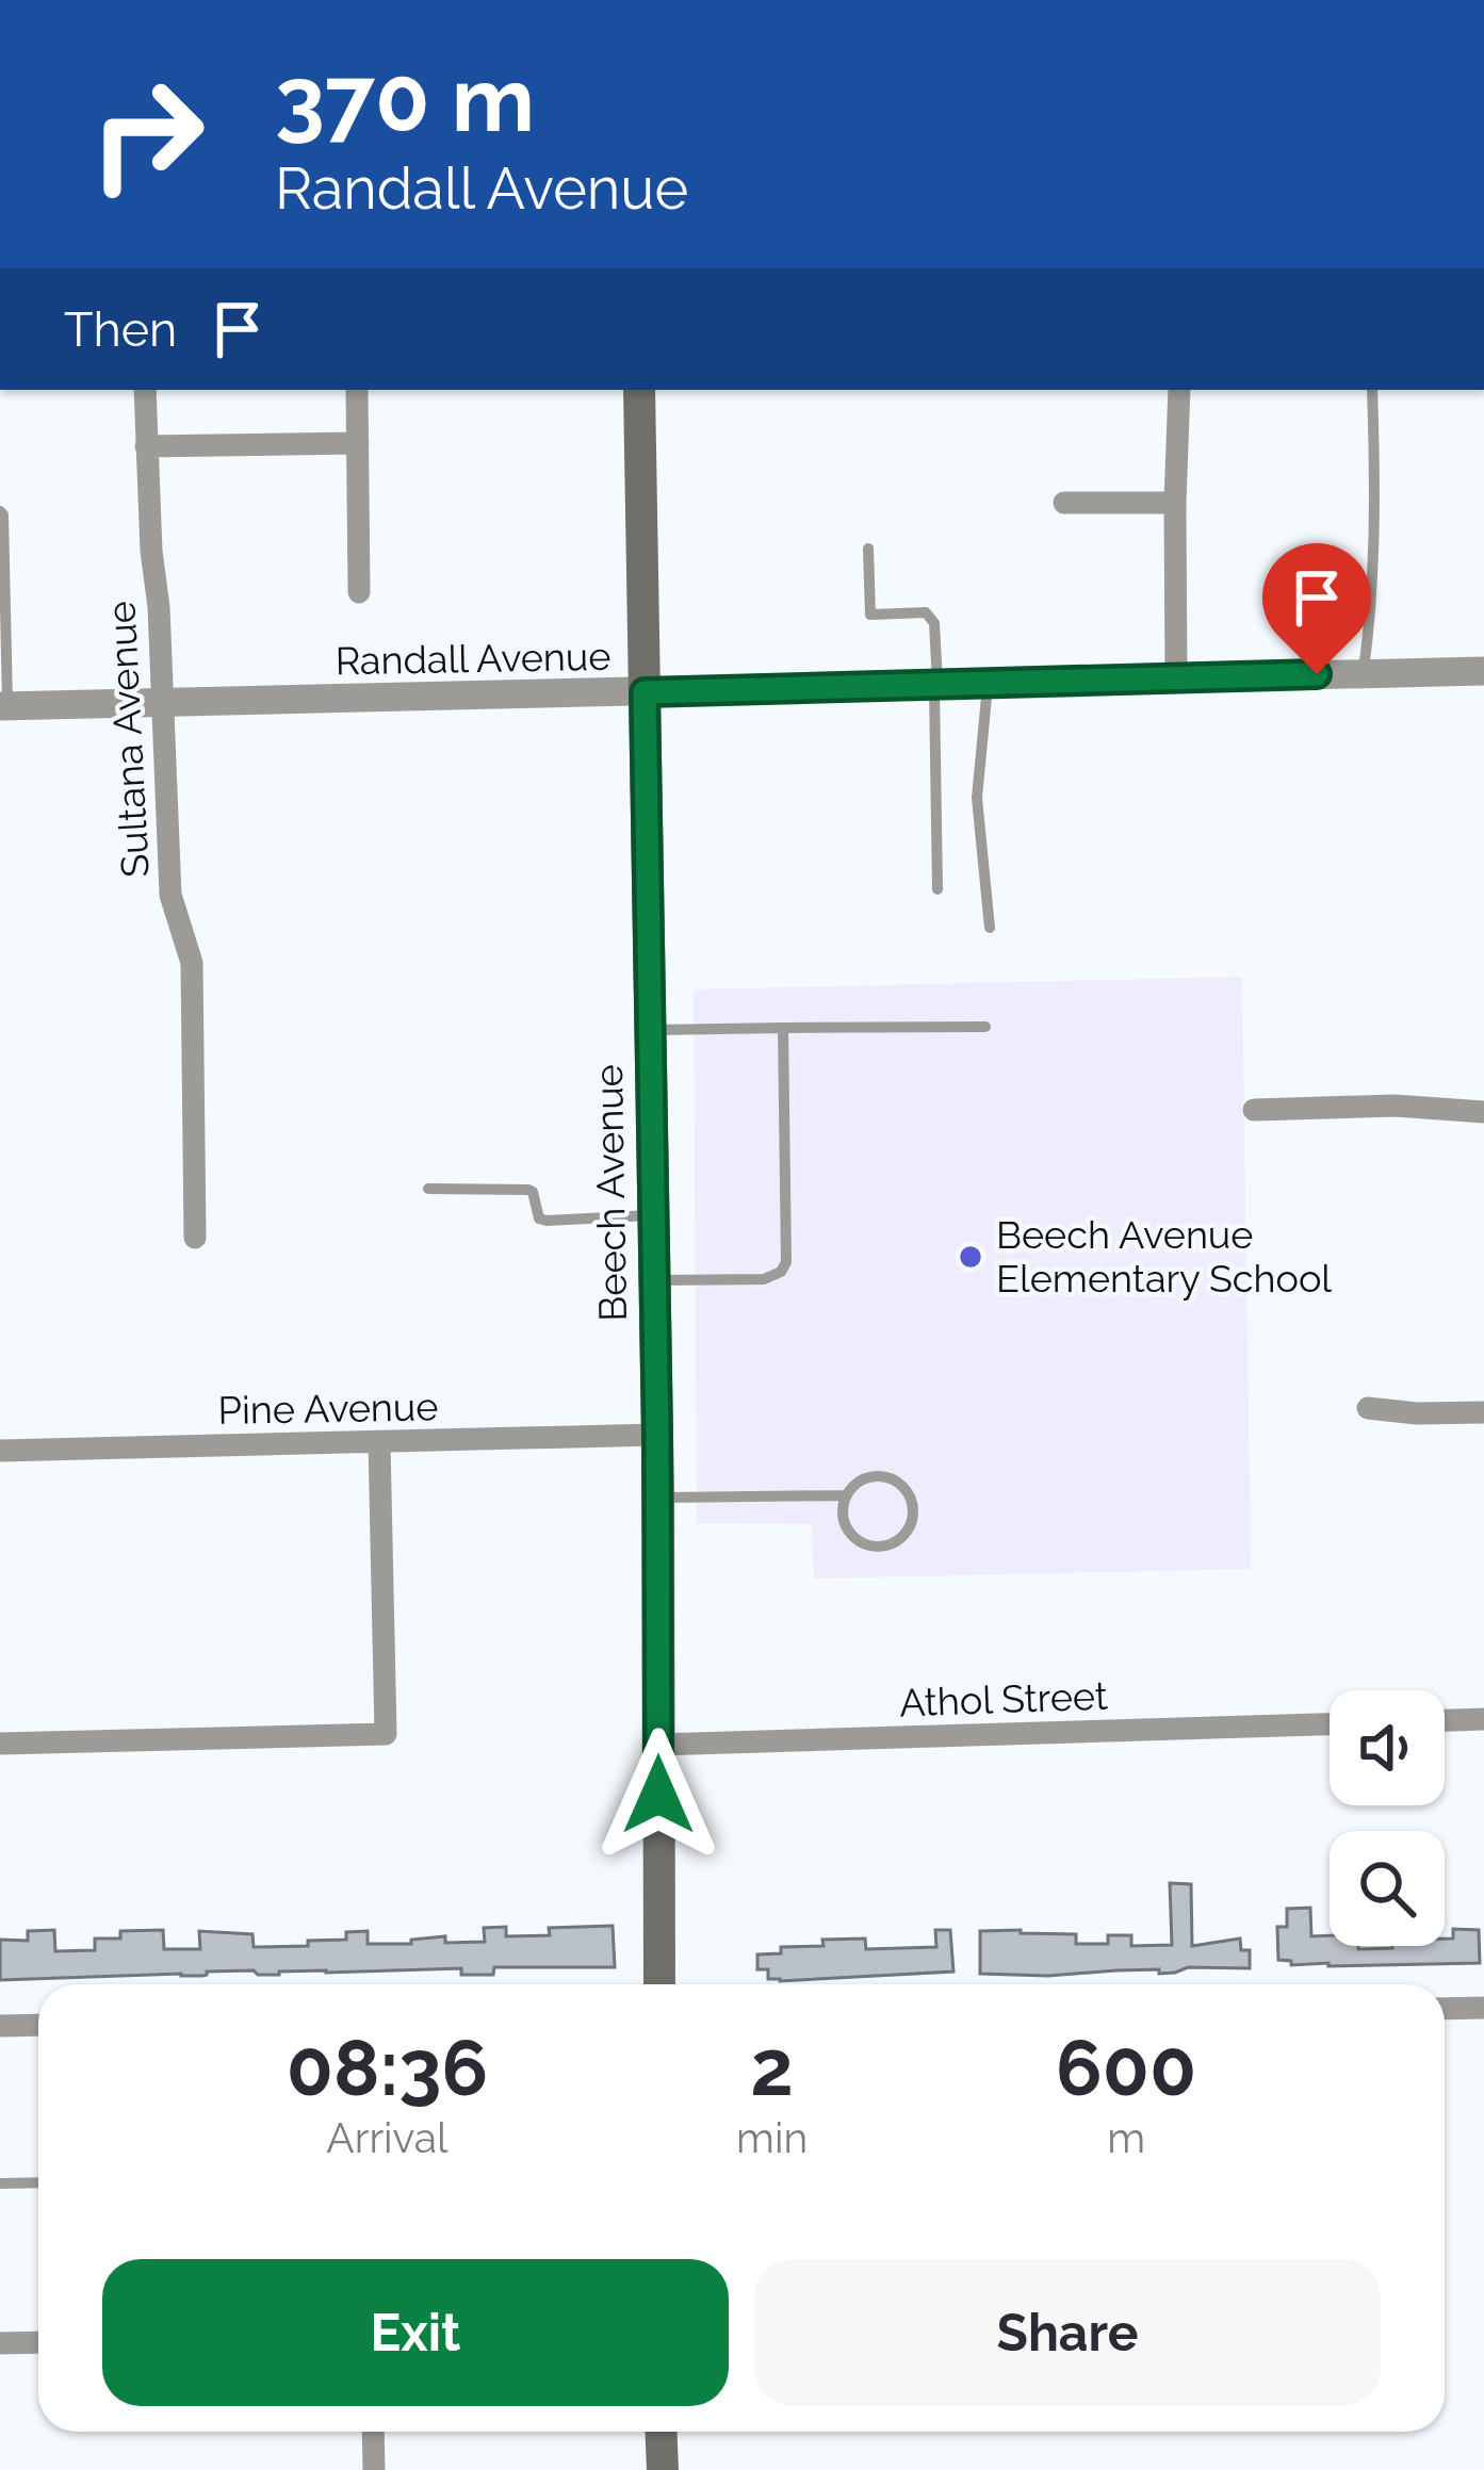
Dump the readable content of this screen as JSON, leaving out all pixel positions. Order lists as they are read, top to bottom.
{
  "streets": {
    "main road": ["Beech Avenue"],
    "street": [
      "Randall Avenue",
      "Sultana Avenue",
      "Pine Avenue",
      "Athol Street"
    ]
  },
  "crossings": [
    ["Randall Avenue", "Sultana Avenue"],
    ["Randall Avenue", "Beech Avenue"],
    ["Beech Avenue", "Pine Avenue"],
    ["Beech Avenue", "Athol Street"]
  ],
  "places": ["Beech Avenue Elementary School"],
  "page": {
    "turn": ["370 m", "Randall Avenue"],
    "then": "Then",
    "eta": [
      "08:36",
      "Arrival",
      "2",
      "min",
      "600",
      "m"
    ],
    "buttons": ["Exit", "Share"]
  }
}
